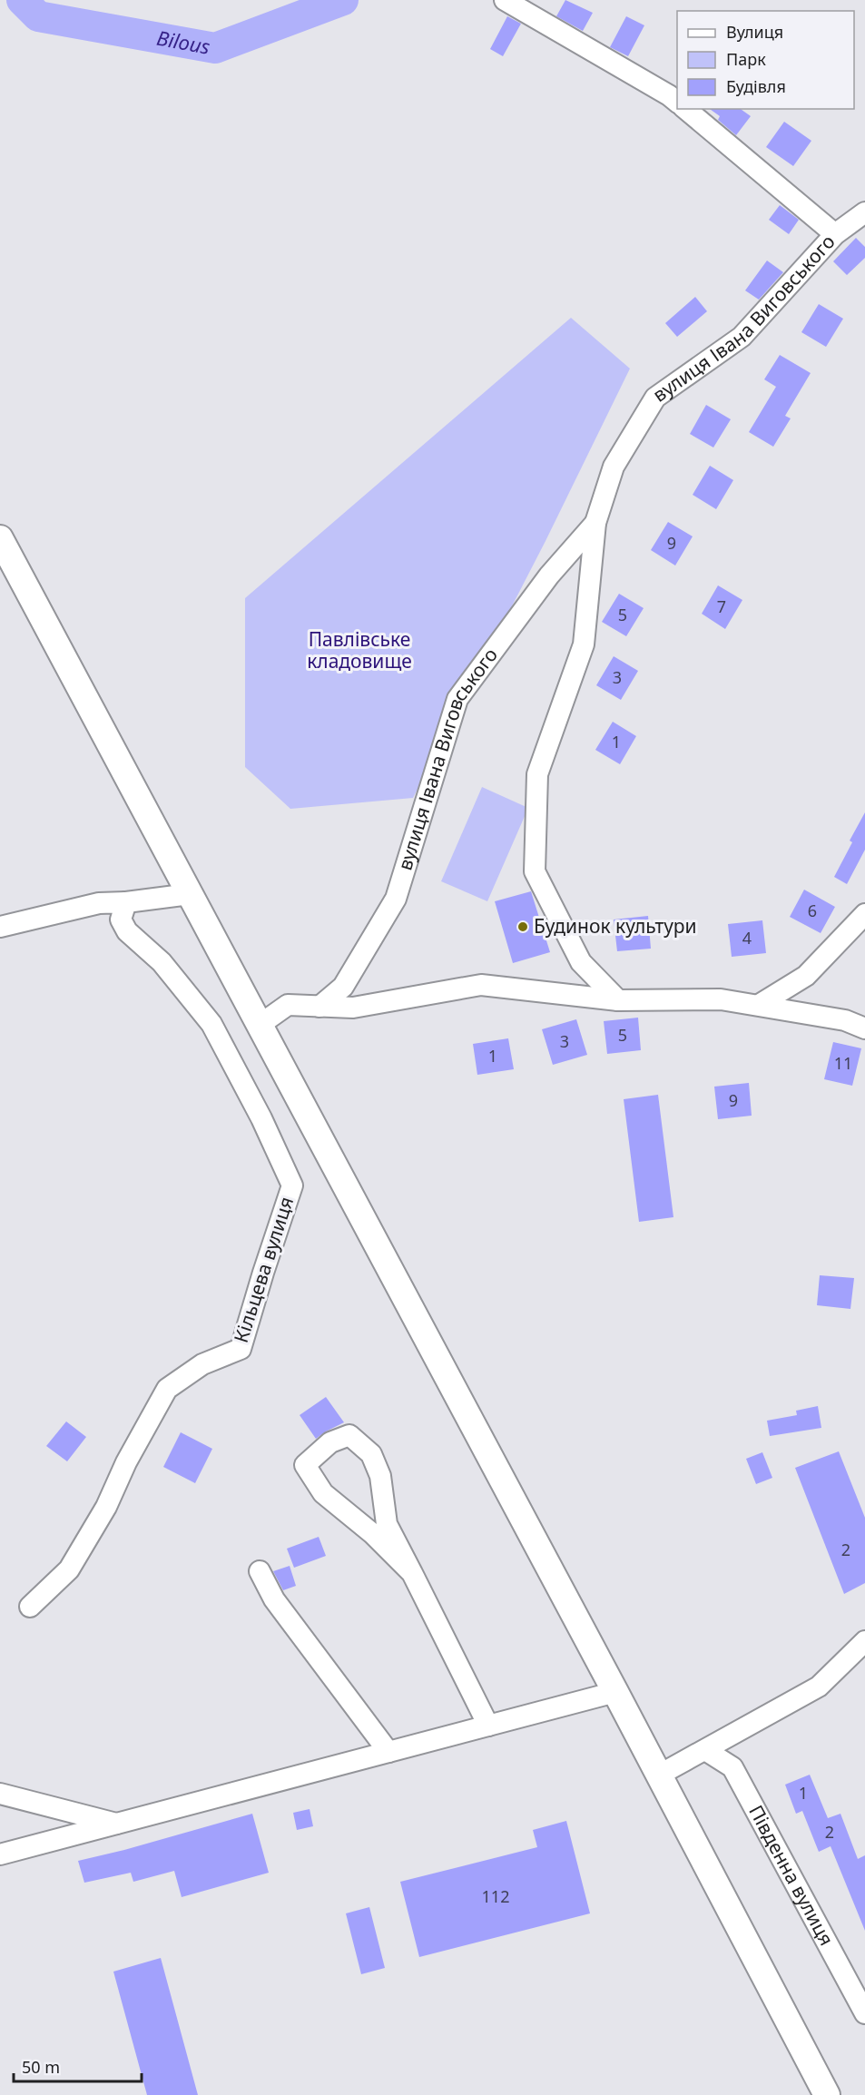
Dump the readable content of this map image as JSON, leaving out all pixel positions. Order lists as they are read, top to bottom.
{
  "streets": {
    "street": ["вулиця Івана Виговського", "Кільцева вулиця", "Південна вулиця"]
  },
  "water": ["Bilous"],
  "parks": ["Павлівське кладовище"],
  "places": ["Будинок культури"],
  "house_numbers": [
    "9",
    "7",
    "5",
    "3",
    "1",
    "6",
    "4",
    "5",
    "3",
    "1",
    "11",
    "9",
    "2",
    "1",
    "2",
    "112"
  ],
  "legend": ["Вулиця", "Парк", "Будівля"],
  "scale_bar": "50 m"
}
